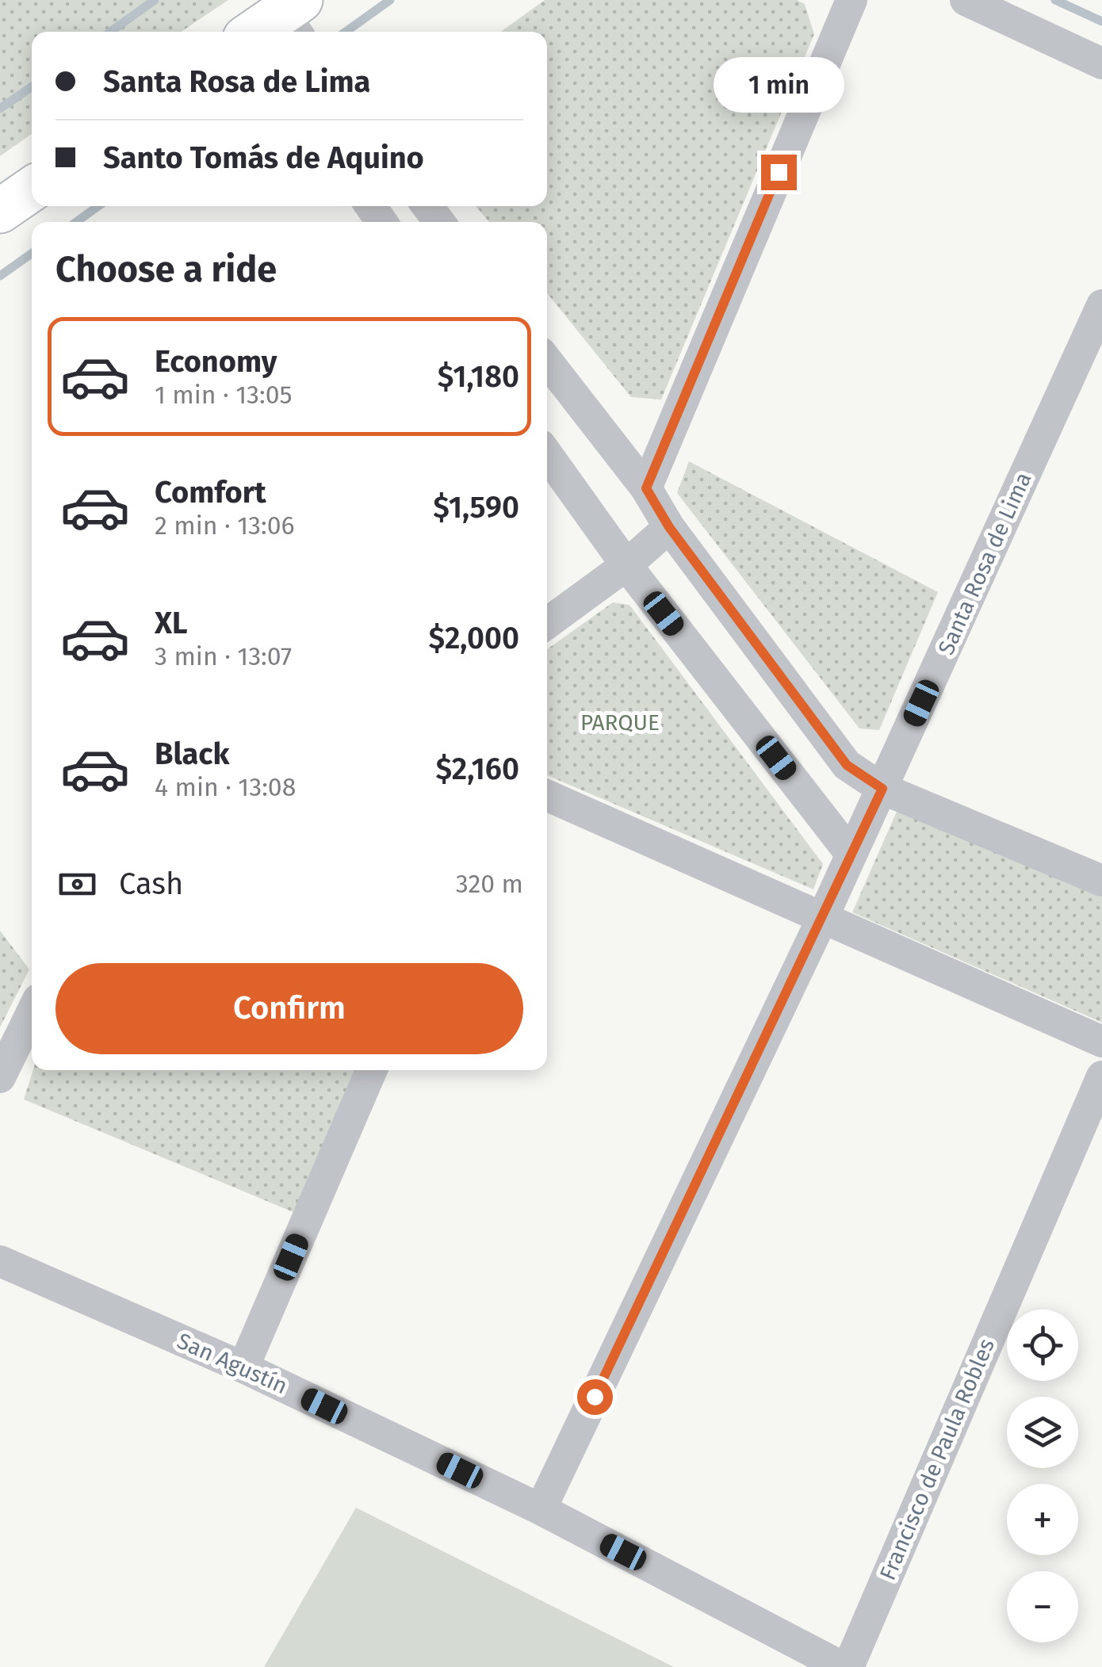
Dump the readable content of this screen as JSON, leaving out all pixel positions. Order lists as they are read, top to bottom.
{
  "streets": {
    "street": ["Santa Rosa de Lima", "San Agustín", "Francisco de Paula Robles"]
  },
  "crossings": [
    ["Santa Rosa de Lima", "San Agustín"]
  ],
  "parks": ["PARQUE"],
  "page": {
    "banner": ["Santa Rosa de Lima", "Santo Tomás de Aquino"],
    "bubble": "1 min",
    "heading": "Choose a ride",
    "list": [
      {
        "name": "Economy",
        "note": "1 min · 13:05",
        "value": "$1,180"
      },
      {
        "name": "Comfort",
        "note": "2 min · 13:06",
        "value": "$1,590"
      },
      {
        "name": "XL",
        "note": "3 min · 13:07",
        "value": "$2,000"
      },
      {
        "name": "Black",
        "note": "4 min · 13:08",
        "value": "$2,160"
      }
    ],
    "pay": ["Cash", "320 m"],
    "buttons": "Confirm",
    "map_buttons": ["+", "−"]
  }
}
